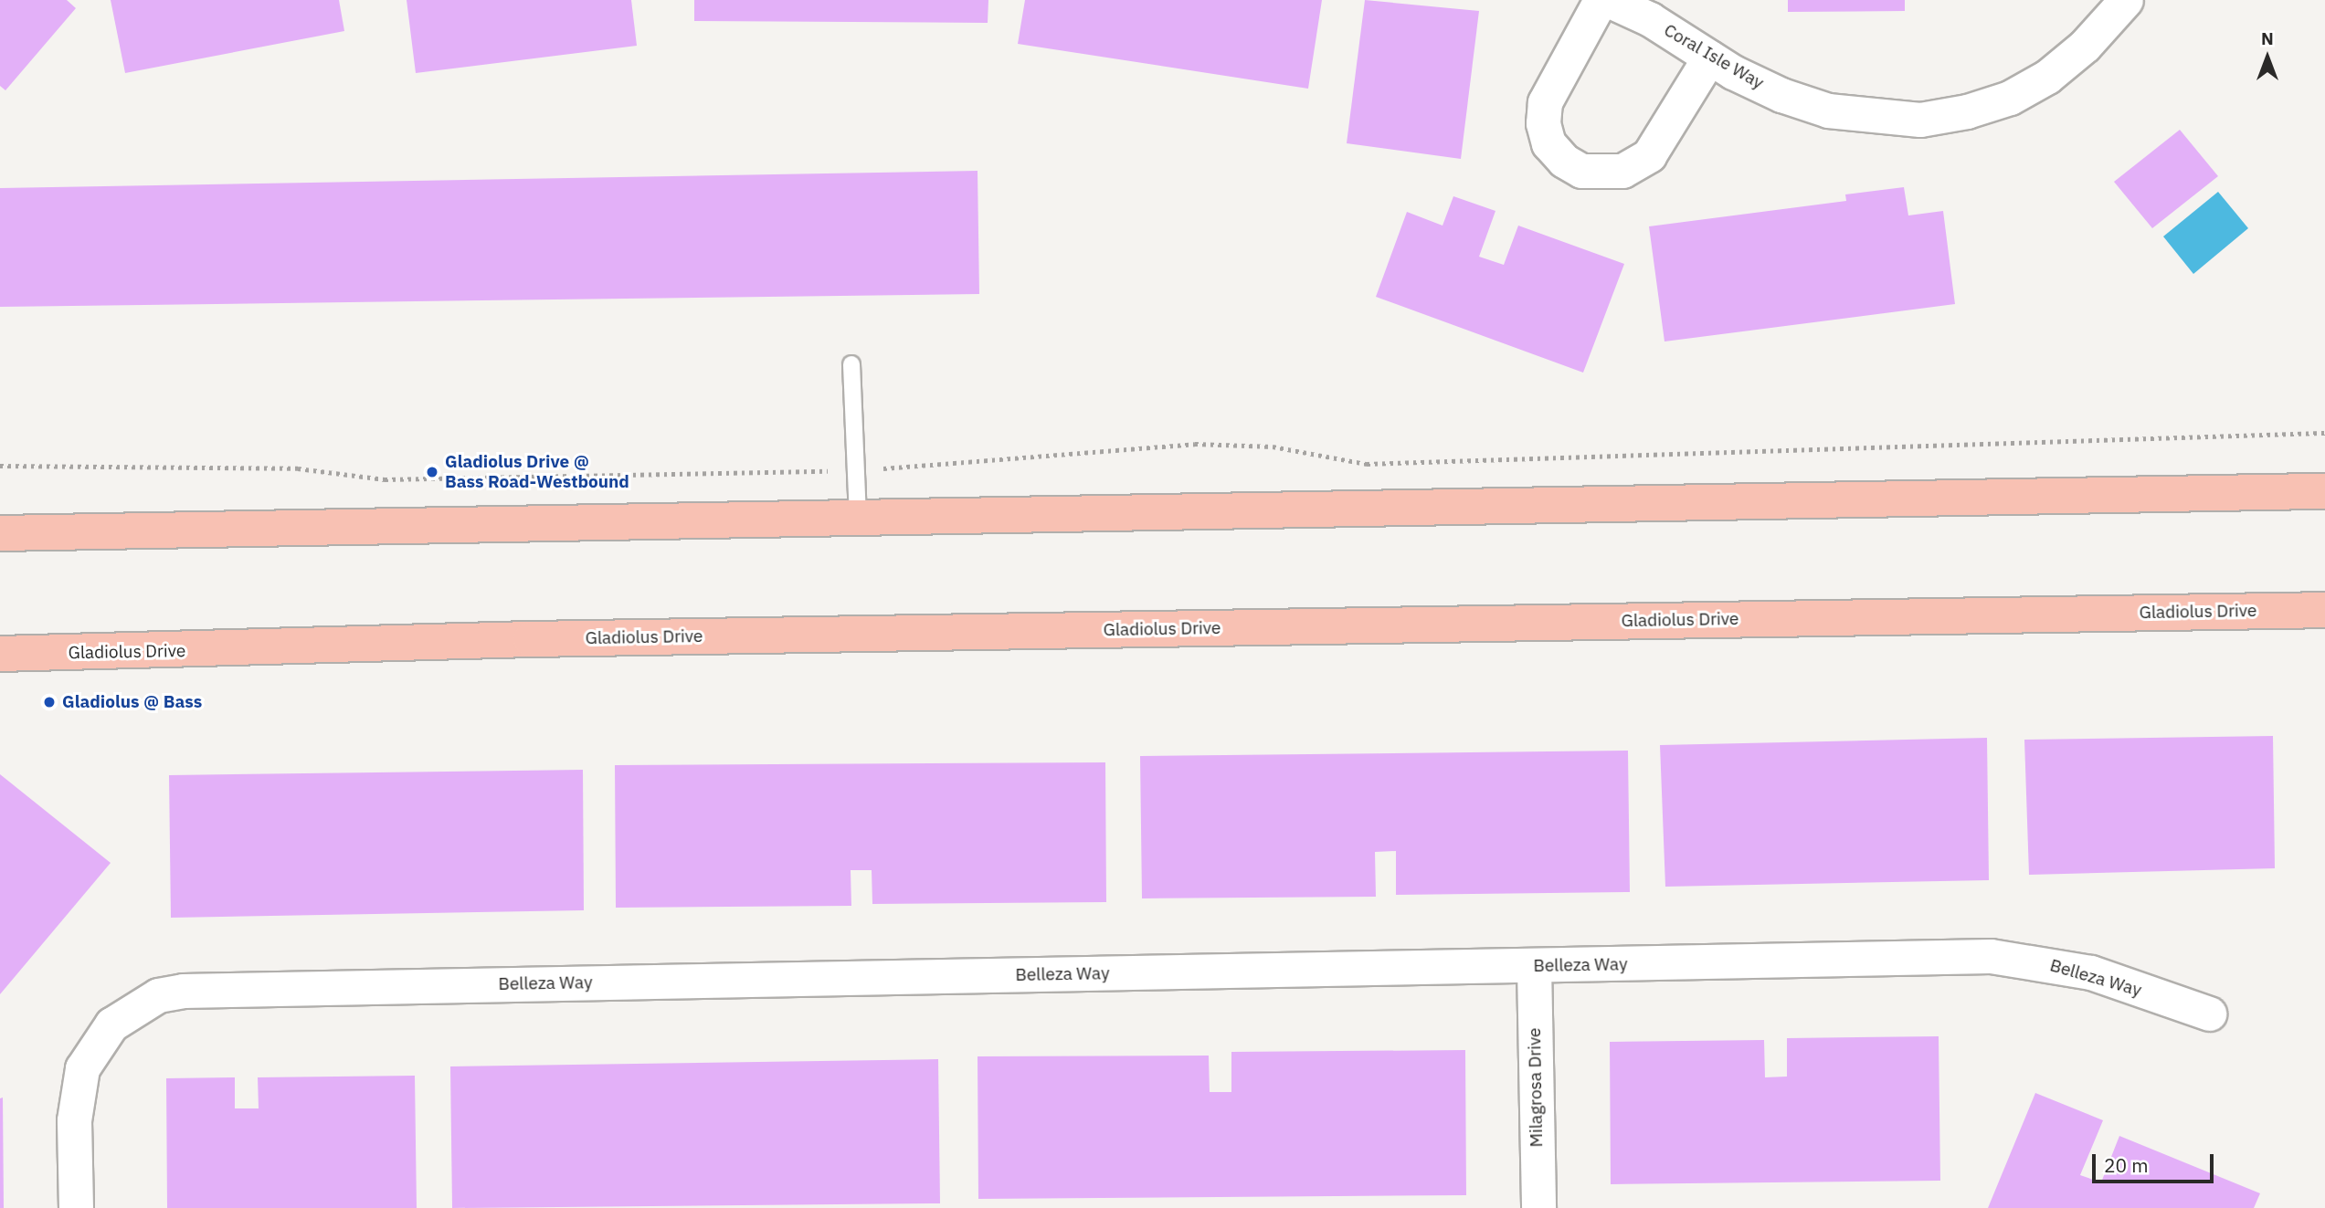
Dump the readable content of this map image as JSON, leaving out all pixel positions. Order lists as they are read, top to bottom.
{
  "streets": {
    "main road": ["Gladiolus Drive"],
    "street": ["Coral Isle Way", "Belleza Way", "Milagrosa Drive"]
  },
  "crossings": [
    ["Belleza Way", "Milagrosa Drive"]
  ],
  "places": ["Gladiolus Drive @ Bass Road-Westbound", "Gladiolus @ Bass"],
  "scale_bar": "20 m",
  "north": "top"
}
